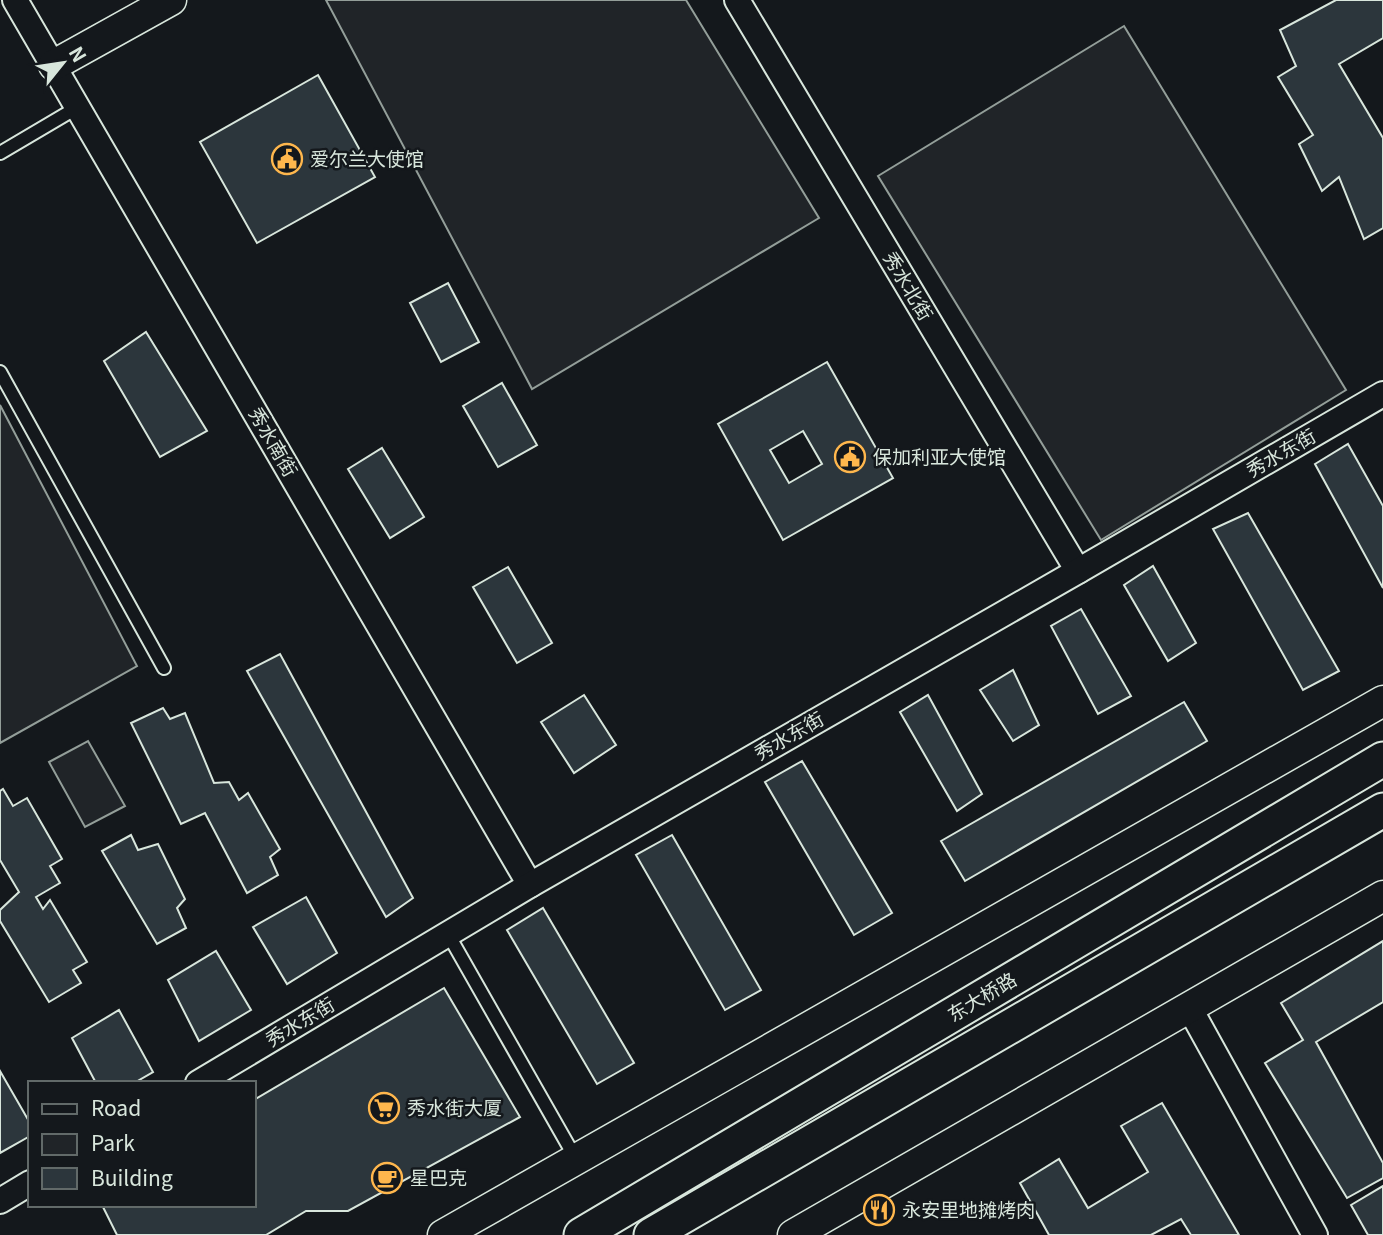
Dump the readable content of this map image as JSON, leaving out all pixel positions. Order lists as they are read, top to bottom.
{
  "streets": {
    "main road": ["东大桥路"],
    "street": ["秀水北街", "秀水南街", "秀水东街"]
  },
  "crossings": [
    ["秀水北街", "秀水东街"],
    ["秀水南街", "秀水东街"]
  ],
  "places": {
    "public building": ["爱尔兰大使馆", "保加利亚大使馆"],
    "supermarket": ["秀水街大厦"],
    "cafe": ["星巴克"],
    "restaurant": ["永安里地摊烤肉"]
  },
  "legend": ["Road", "Park", "Building"],
  "north": "top right"
}
